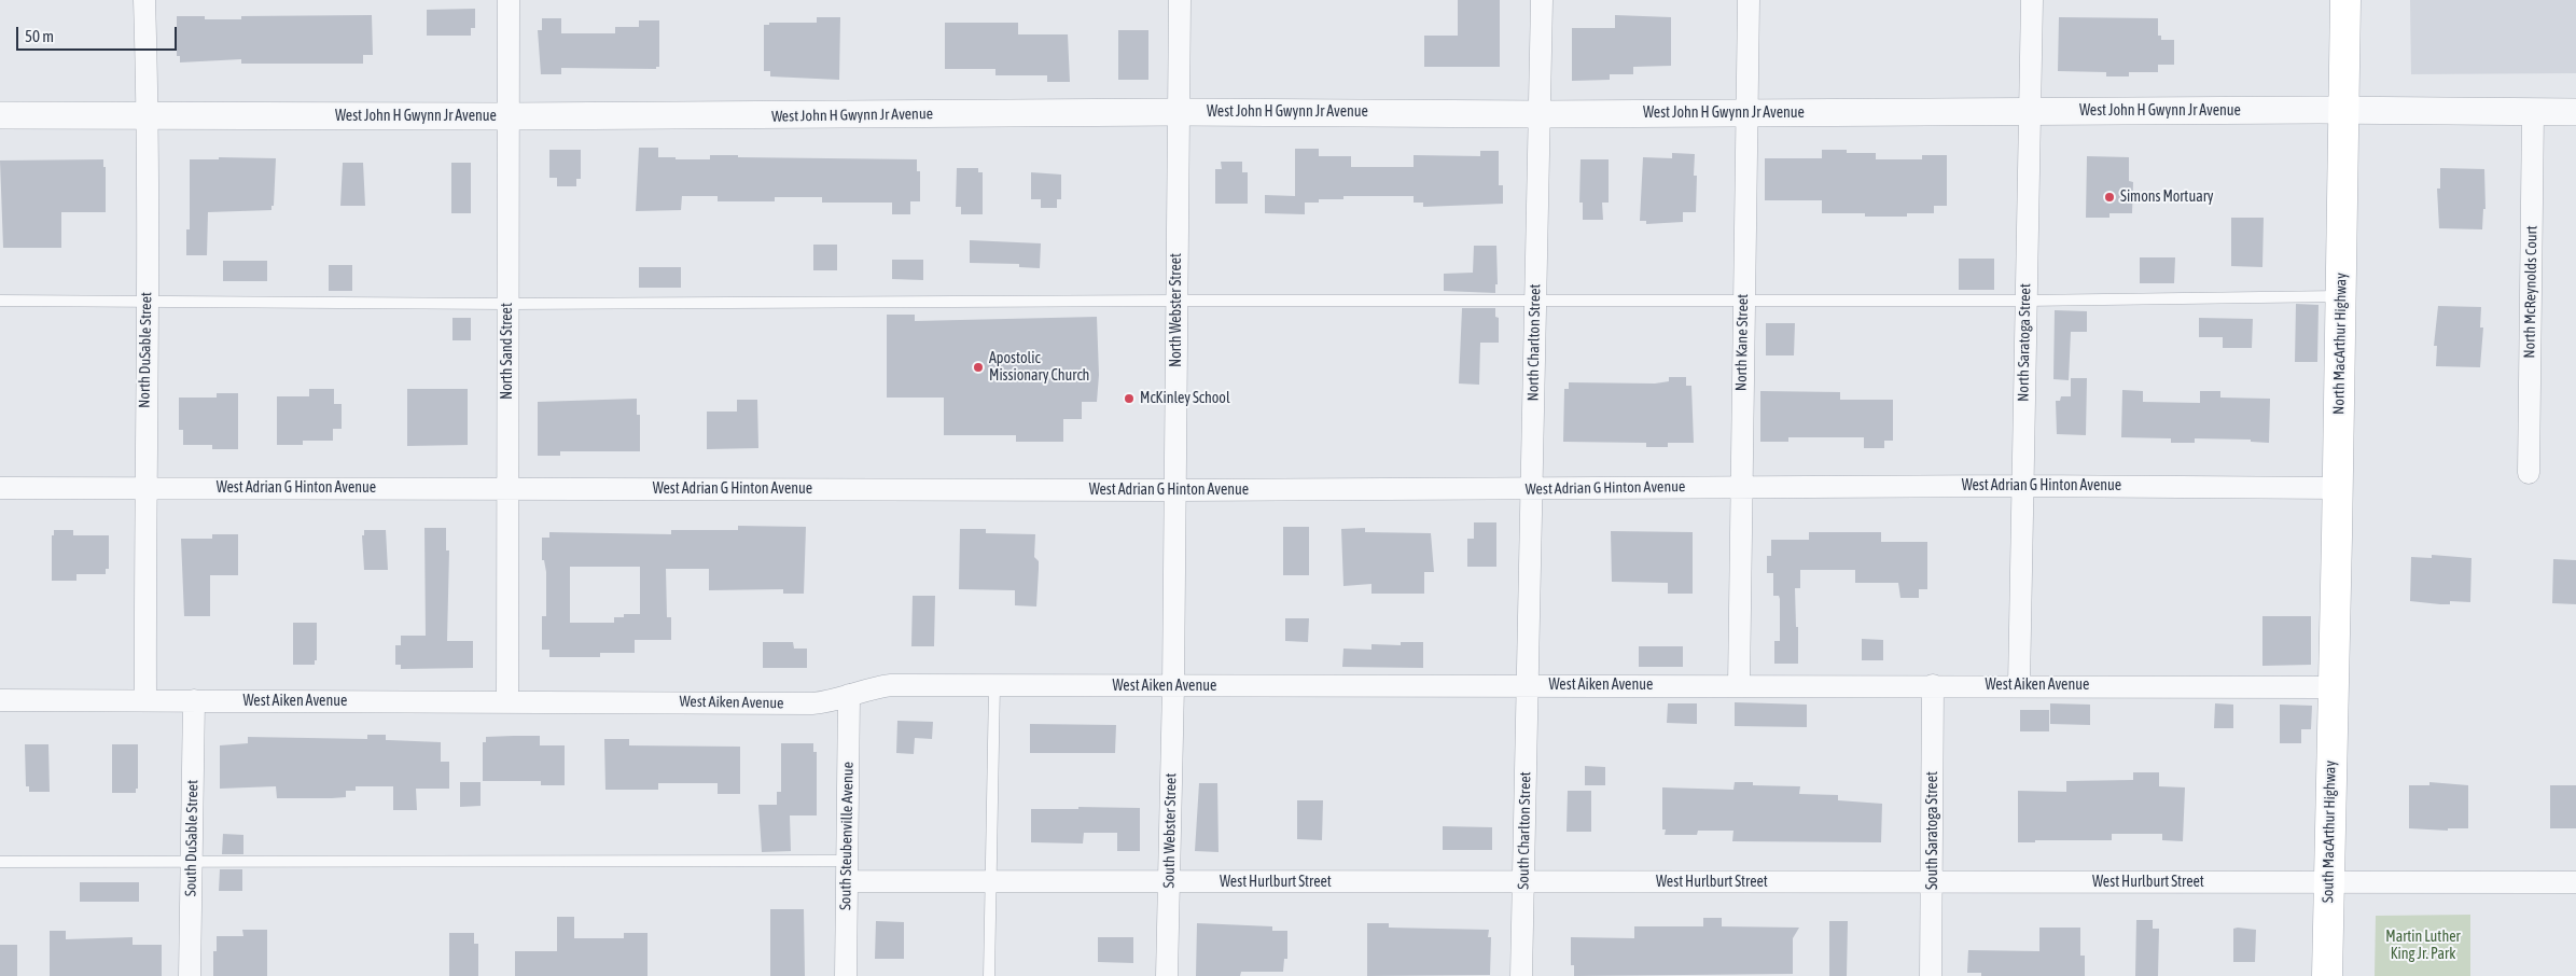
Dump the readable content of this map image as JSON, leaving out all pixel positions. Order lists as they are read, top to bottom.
{
  "streets": {
    "main road": ["North MacArthur Highway", "South MacArthur Highway"],
    "street": [
      "West John H Gwynn Jr Avenue",
      "North McReynolds Court",
      "North Webster Street",
      "North Charlton Street",
      "North Kane Street",
      "North Saratoga Street",
      "North DuSable Street",
      "North Sand Street",
      "West Adrian G Hinton Avenue",
      "West Aiken Avenue",
      "South Webster Street",
      "South Charlton Street",
      "South Saratoga Street",
      "South Steubenville Avenue",
      "South DuSable Street",
      "West Hurlburt Street"
    ]
  },
  "crossings": [
    ["West John H Gwynn Jr Avenue", "North McReynolds Court"],
    ["West John H Gwynn Jr Avenue", "North Webster Street"],
    ["West John H Gwynn Jr Avenue", "North Charlton Street"],
    ["West John H Gwynn Jr Avenue", "North Kane Street"],
    ["West John H Gwynn Jr Avenue", "North Saratoga Street"],
    ["West John H Gwynn Jr Avenue", "North MacArthur Highway"],
    ["West John H Gwynn Jr Avenue", "North DuSable Street"],
    ["West John H Gwynn Jr Avenue", "North Sand Street"],
    ["North Webster Street", "West Adrian G Hinton Avenue"],
    ["North Webster Street", "West Aiken Avenue"],
    ["North Webster Street", "South Webster Street"],
    ["North Charlton Street", "West Adrian G Hinton Avenue"],
    ["North Charlton Street", "West Aiken Avenue"],
    ["North Charlton Street", "South Charlton Street"],
    ["North Kane Street", "West Adrian G Hinton Avenue"],
    ["North Kane Street", "West Aiken Avenue"],
    ["North Saratoga Street", "West Adrian G Hinton Avenue"],
    ["North Saratoga Street", "West Aiken Avenue"],
    ["North MacArthur Highway", "West Adrian G Hinton Avenue"],
    ["North MacArthur Highway", "West Aiken Avenue"],
    ["North MacArthur Highway", "South MacArthur Highway"],
    ["North DuSable Street", "West Adrian G Hinton Avenue"],
    ["North DuSable Street", "West Aiken Avenue"],
    ["North Sand Street", "West Adrian G Hinton Avenue"],
    ["North Sand Street", "West Aiken Avenue"],
    ["West Aiken Avenue", "South Webster Street"],
    ["West Aiken Avenue", "South Charlton Street"],
    ["West Aiken Avenue", "South Saratoga Street"],
    ["West Aiken Avenue", "South MacArthur Highway"],
    ["West Aiken Avenue", "South Steubenville Avenue"],
    ["West Aiken Avenue", "South DuSable Street"],
    ["South Webster Street", "West Hurlburt Street"],
    ["South Charlton Street", "West Hurlburt Street"],
    ["South Saratoga Street", "West Hurlburt Street"],
    ["South MacArthur Highway", "West Hurlburt Street"],
    ["South Steubenville Avenue", "West Hurlburt Street"]
  ],
  "parks": ["Martin Luther King Jr. Park"],
  "places": ["Simons Mortuary", "Apostolic Missionary Church", "McKinley School"],
  "scale_bar": "50 m"
}
